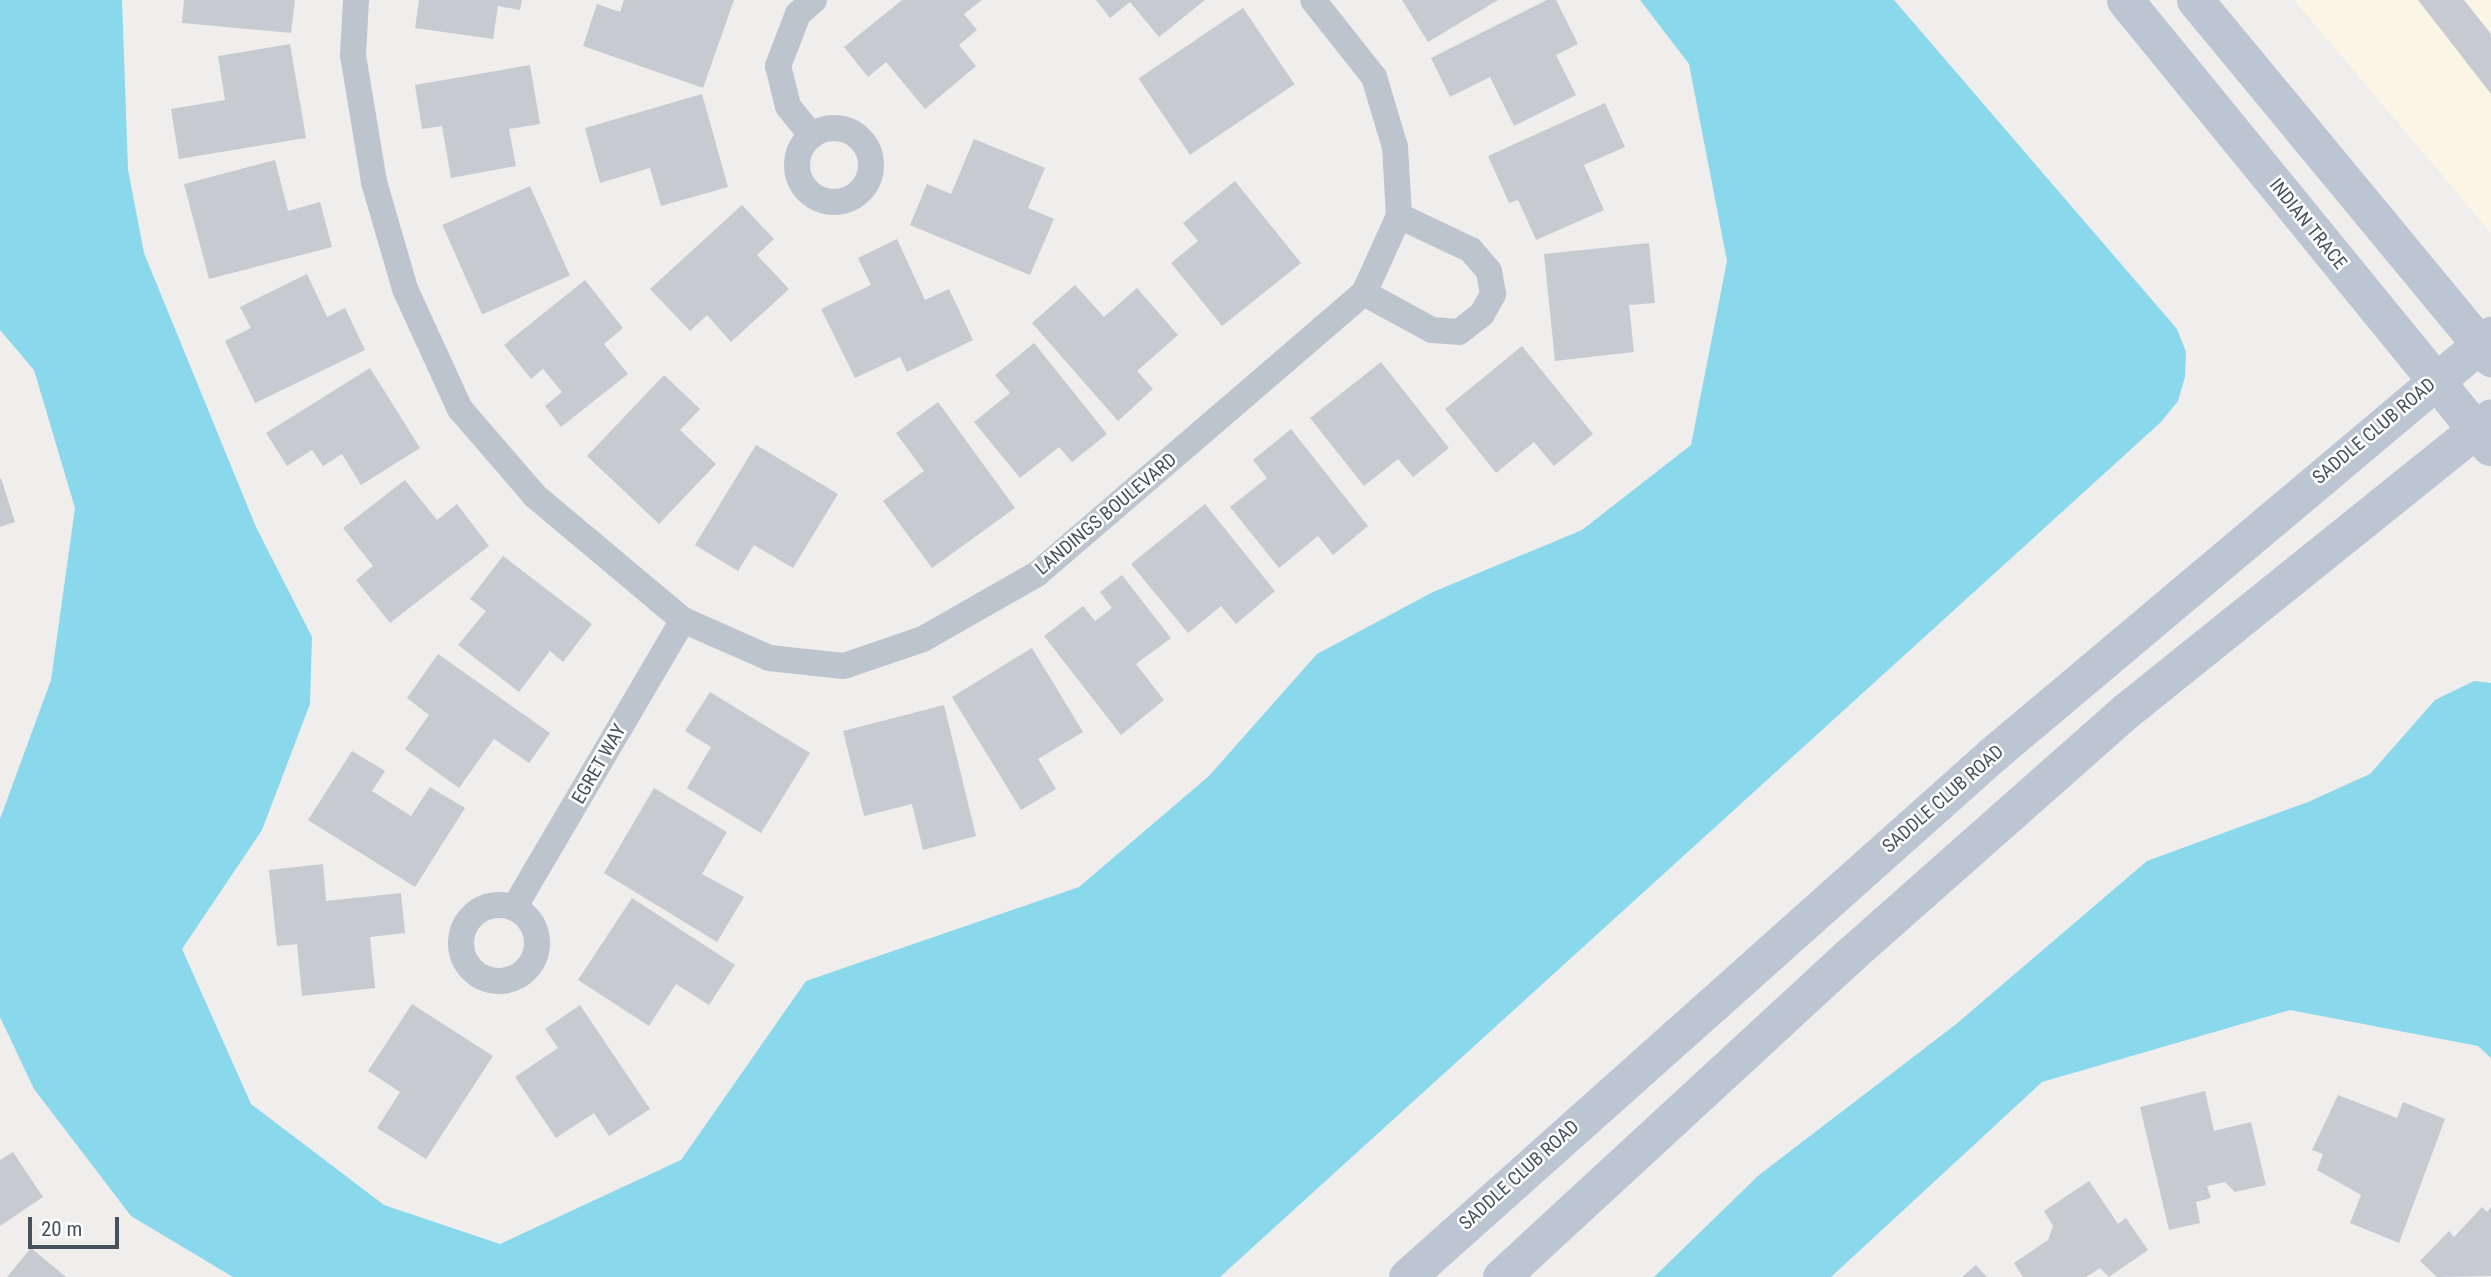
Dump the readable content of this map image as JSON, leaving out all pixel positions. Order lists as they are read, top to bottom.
{
  "streets": {
    "street": [
      "INDIAN TRACE",
      "SADDLE CLUB ROAD",
      "LANDINGS BOULEVARD",
      "EGRET WAY"
    ]
  },
  "crossings": [
    ["INDIAN TRACE", "SADDLE CLUB ROAD"],
    ["LANDINGS BOULEVARD", "EGRET WAY"]
  ],
  "scale_bar": "20 m"
}
